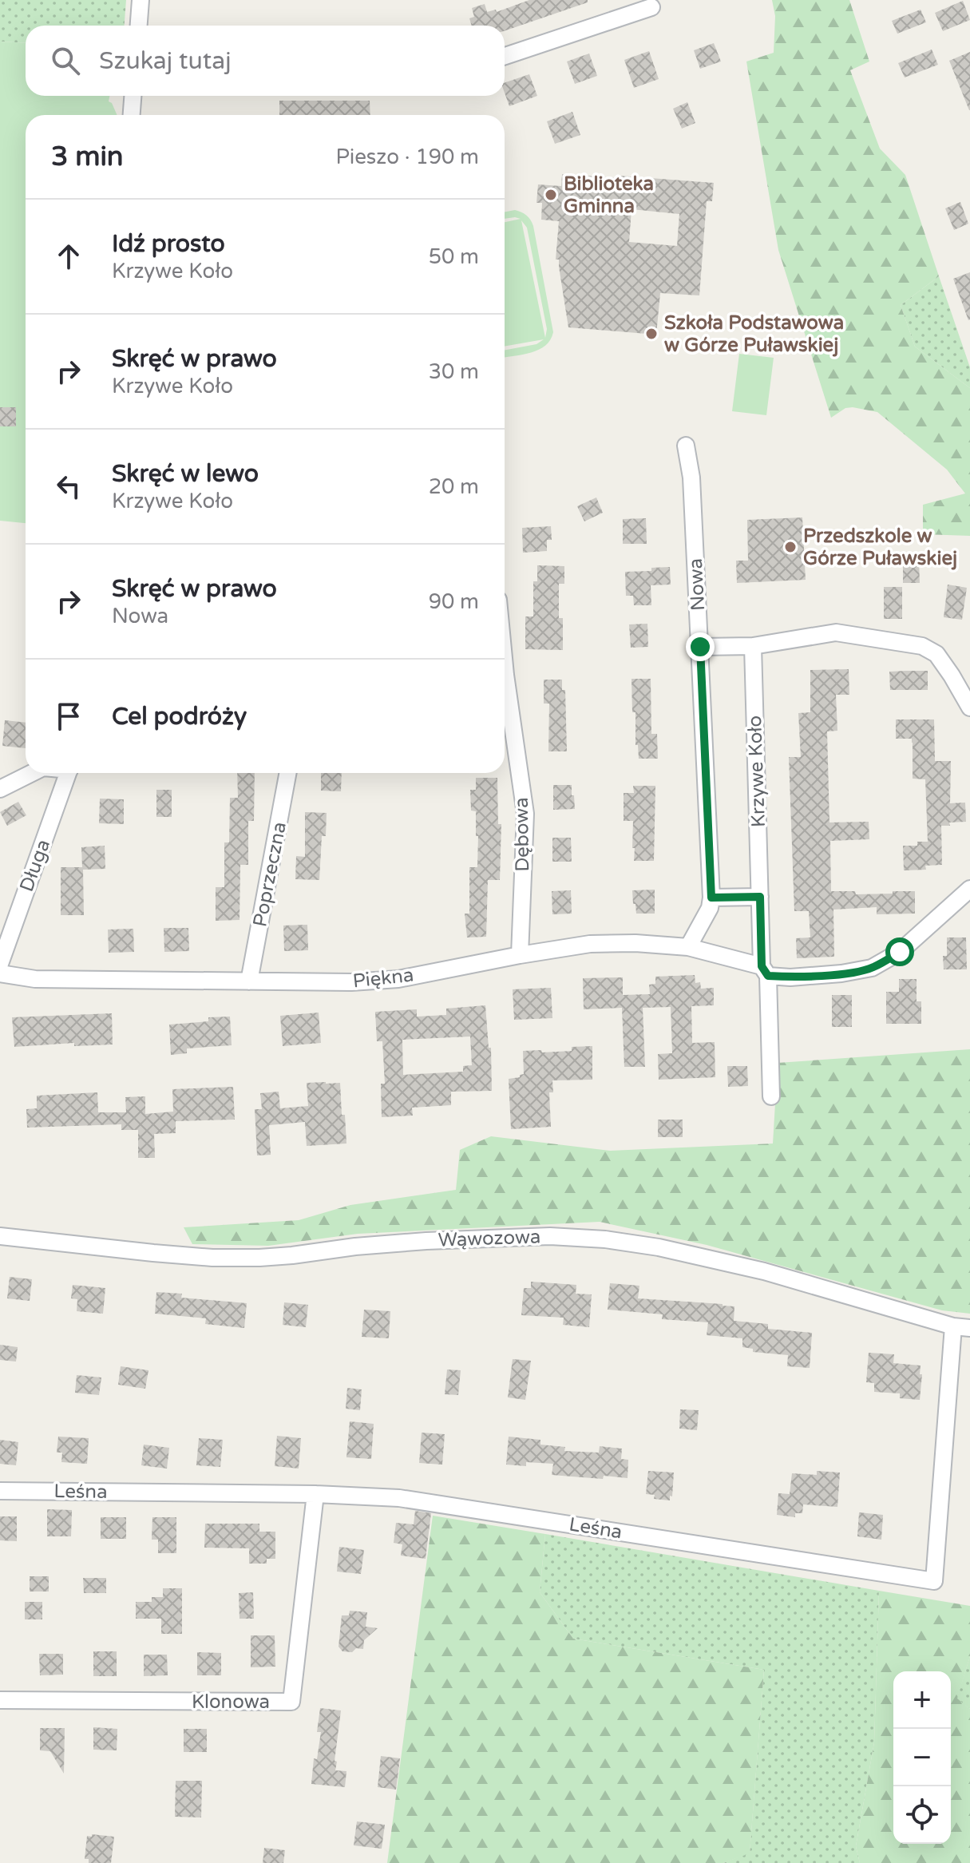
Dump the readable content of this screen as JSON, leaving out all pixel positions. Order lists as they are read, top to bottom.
{
  "streets": {
    "street": [
      "Nowa",
      "Krzywe Koło",
      "Dębowa",
      "Długa",
      "Poprzeczna",
      "Piękna",
      "Wąwozowa",
      "Leśna",
      "Klonowa"
    ]
  },
  "crossings": [
    ["Nowa", "Piękna"],
    ["Krzywe Koło", "Piękna"],
    ["Dębowa", "Piękna"],
    ["Poprzeczna", "Piękna"],
    ["Wąwozowa", "Leśna"],
    ["Leśna", "Klonowa"]
  ],
  "places": ["Biblioteka Gminna", "Szkoła Podstawowa w Górze Puławskiej", "Przedszkole w Górze Puławskiej"],
  "page": {
    "search": "Szukaj tutaj",
    "heading": ["3 min", "Pieszo · 190 m"],
    "list": [
      ["Idź prosto", "Krzywe Koło", "50 m"],
      ["Skręć w prawo", "Krzywe Koło", "30 m"],
      ["Skręć w lewo", "Krzywe Koło", "20 m"],
      ["Skręć w prawo", "Nowa", "90 m"],
      "Cel podróży"
    ],
    "map_buttons": ["+", "−"]
  }
}
